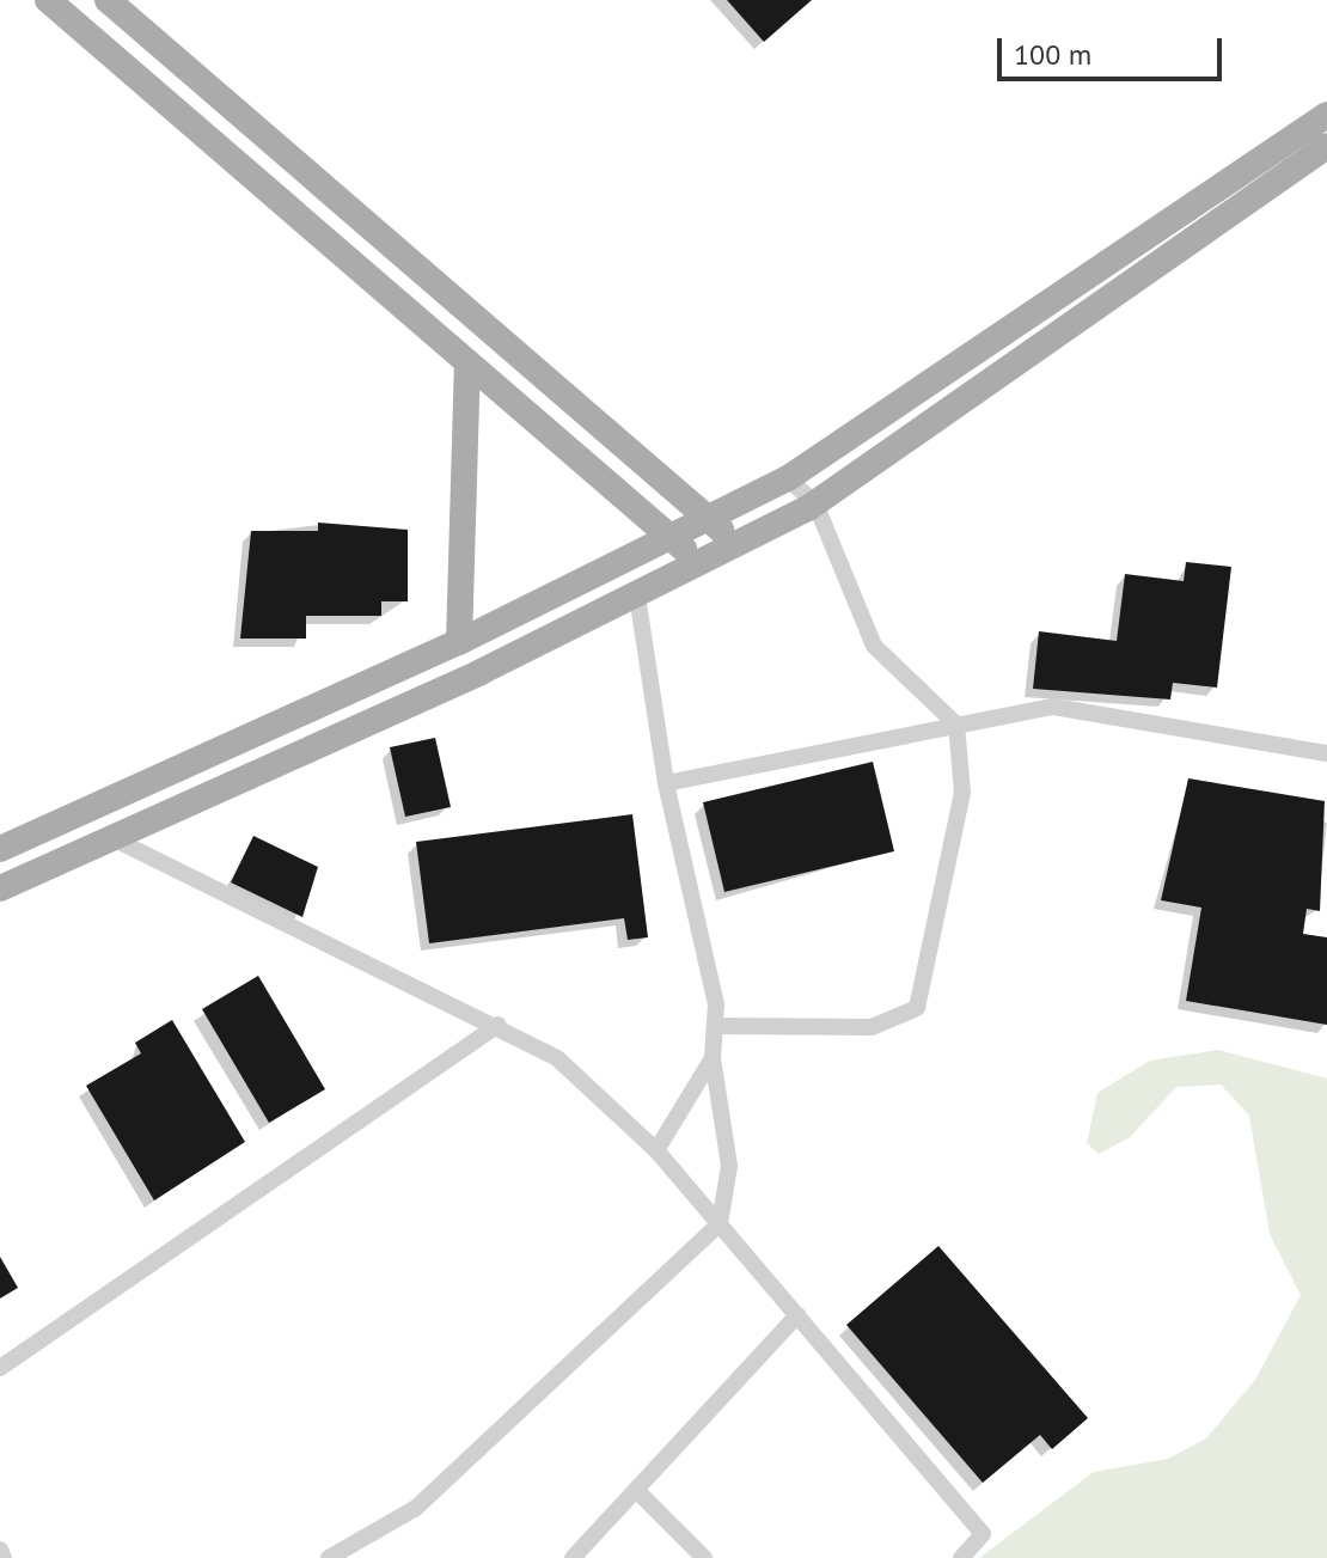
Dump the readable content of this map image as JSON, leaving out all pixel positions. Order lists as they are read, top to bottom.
{
  "scale_bar": "100 m"
}
